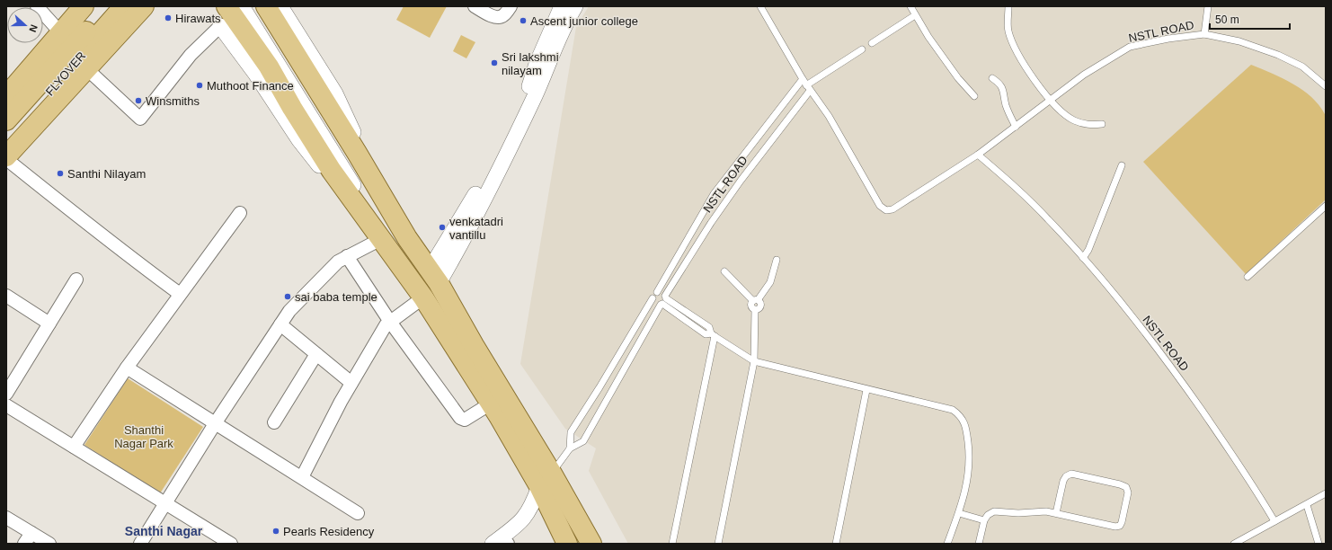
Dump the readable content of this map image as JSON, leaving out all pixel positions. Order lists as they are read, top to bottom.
{
  "streets": {
    "main road": ["FLYOVER"],
    "lane": ["NSTL ROAD"]
  },
  "districts": ["Santhi Nagar"],
  "parks": ["Shanthi Nagar Park"],
  "places": [
    "Hirawats",
    "Ascent junior college",
    "Sri lakshmi nilayam",
    "Muthoot Finance",
    "Winsmiths",
    "Santhi Nilayam",
    "venkatadri vantillu",
    "sai baba temple",
    "Pearls Residency"
  ],
  "scale_bar": "50 m",
  "north": "right"
}
